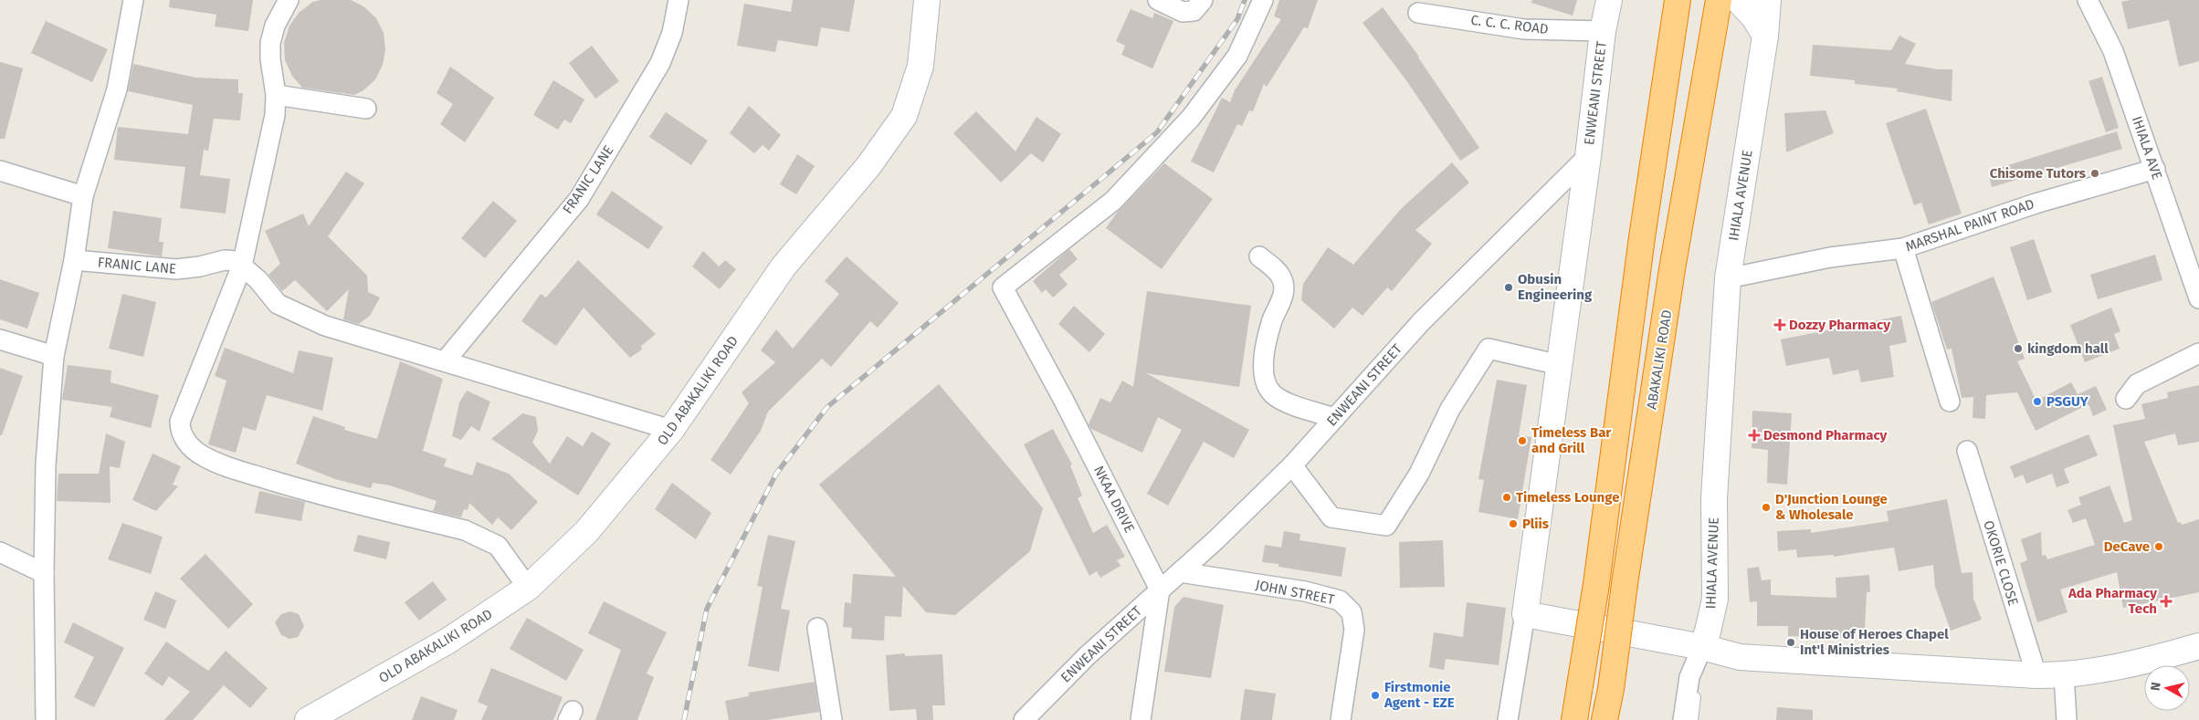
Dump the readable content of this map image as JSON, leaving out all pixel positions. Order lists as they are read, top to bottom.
{
  "streets": {
    "highway": ["ABAKALIKI ROAD"],
    "main road": ["ENWEANI STREET", "IHIALA AVENUE", "OLD ABAKALIKI ROAD"],
    "street": [
      "C. C. C. ROAD",
      "IHIALA AVE",
      "FRANIC LANE",
      "MARSHAL PAINT ROAD",
      "NKAA DRIVE",
      "OKORIE CLOSE",
      "JOHN STREET"
    ]
  },
  "crossings": [
    ["C. C. C. ROAD", "ENWEANI STREET"],
    ["ENWEANI STREET", "NKAA DRIVE"],
    ["ENWEANI STREET", "JOHN STREET"],
    ["IHIALA AVE", "MARSHAL PAINT ROAD"],
    ["IHIALA AVENUE", "MARSHAL PAINT ROAD"]
  ],
  "places": {
    "other": [
      "Chisome Tutors",
      "Obusin Engineering",
      "kingdom hall",
      "PSGUY",
      "Timeless Bar and Grill",
      "Timeless Lounge",
      "D'Junction Lounge & Wholesale",
      "Pliis",
      "DeCave",
      "House of Heroes Chapel Int'l Ministries",
      "Firstmonie Agent - EZE"
    ],
    "health": ["Dozzy Pharmacy", "Desmond Pharmacy", "Ada Pharmacy Tech"]
  },
  "north": "left"
}
